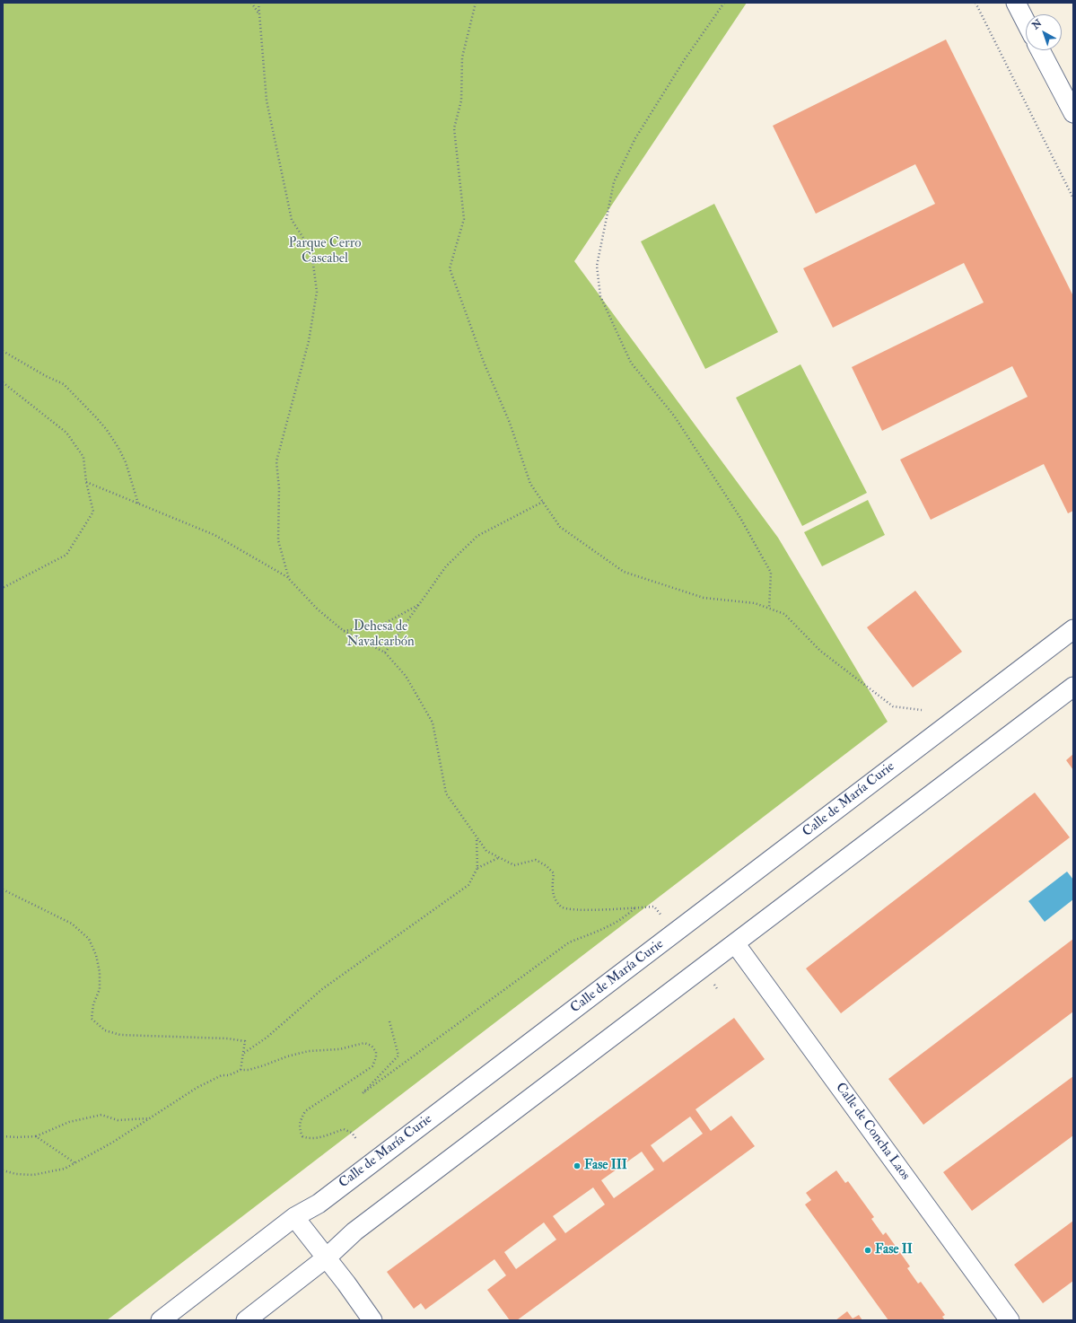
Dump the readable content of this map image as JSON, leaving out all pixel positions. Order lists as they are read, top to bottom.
{
  "streets": {
    "street": ["Calle de María Curie", "Calle de Concha Laos"]
  },
  "parks": ["Parque Cerro Cascabel", "Dehesa de Navalcarbón"],
  "places": ["Fase III", "Fase II"],
  "north": "top left"
}
